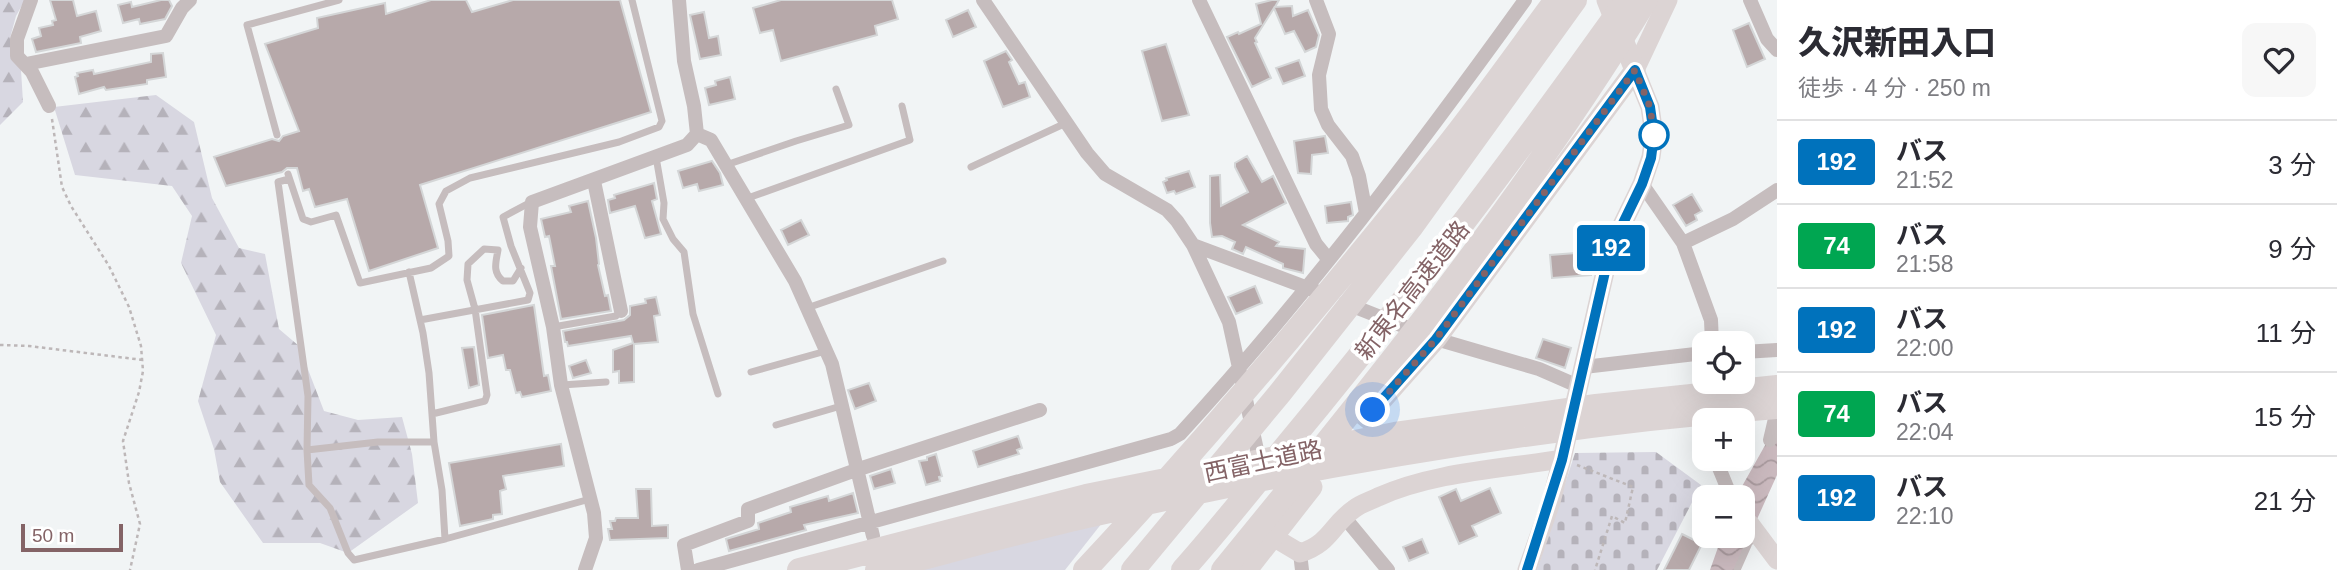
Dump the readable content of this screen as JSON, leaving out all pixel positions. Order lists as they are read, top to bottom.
{
  "streets": {
    "highway": ["新東名高速道路", "西富士道路"]
  },
  "lines": ["bus line 192"],
  "scale_bar": "50 m",
  "page": {
    "on_map": "192",
    "heading": ["久沢新田入口", "徒歩 · 4 分 · 250 m"],
    "list": [
      {
        "mark": "192",
        "name": "バス",
        "note": "21:52",
        "value": "3 分"
      },
      {
        "mark": "74",
        "name": "バス",
        "note": "21:58",
        "value": "9 分"
      },
      {
        "mark": "192",
        "name": "バス",
        "note": "22:00",
        "value": "11 分"
      },
      {
        "mark": "74",
        "name": "バス",
        "note": "22:04",
        "value": "15 分"
      },
      {
        "mark": "192",
        "name": "バス",
        "note": "22:10",
        "value": "21 分"
      }
    ],
    "map_buttons": ["+", "−"],
    "scale": "50 m"
  }
}
